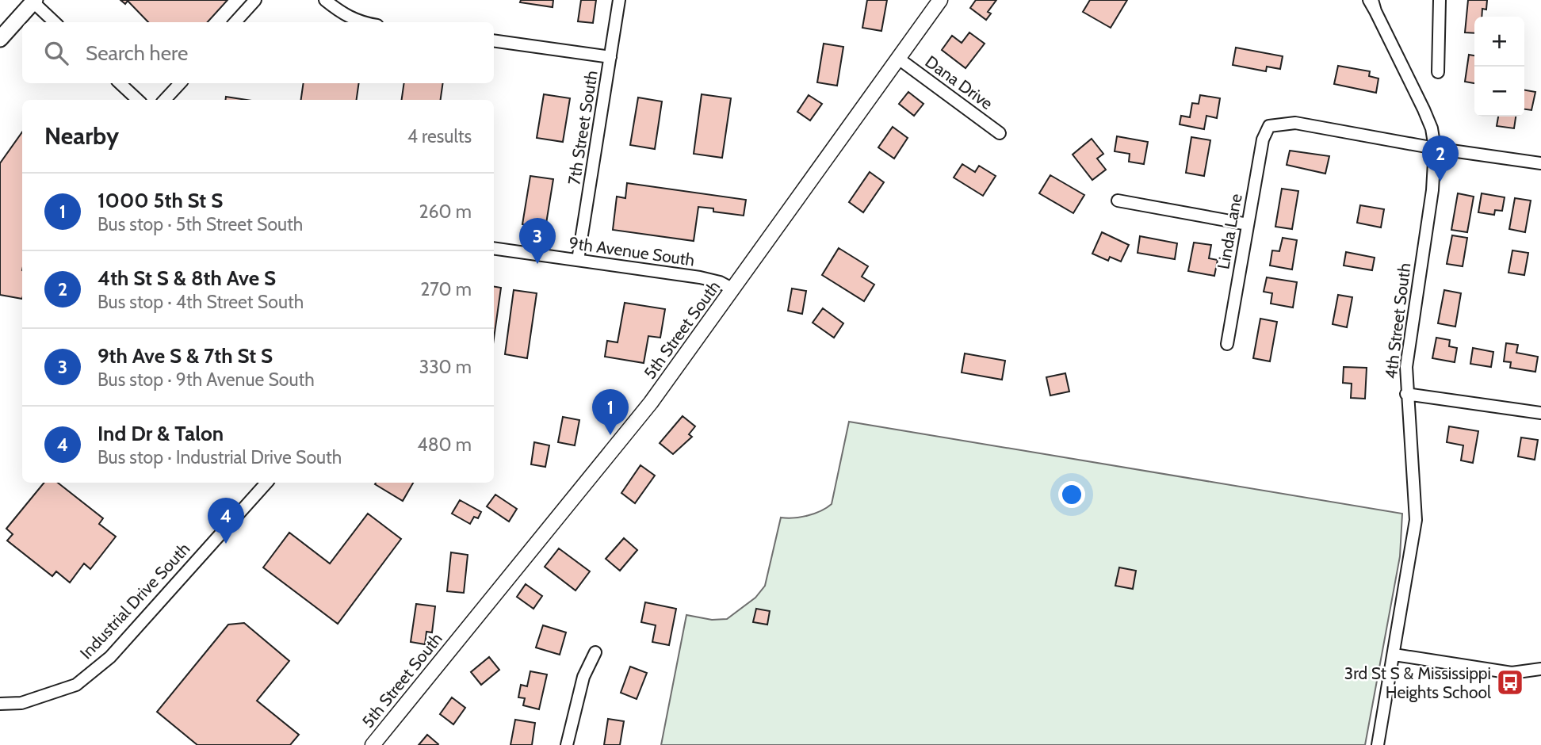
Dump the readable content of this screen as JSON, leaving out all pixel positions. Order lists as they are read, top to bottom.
{
  "streets": {
    "street": [
      "Dana Drive",
      "7th Street South",
      "Linda Lane",
      "9th Avenue South",
      "4th Street South",
      "5th Street South",
      "Industrial Drive South"
    ]
  },
  "crossings": [
    ["Dana Drive", "5th Street South"],
    ["7th Street South", "9th Avenue South"],
    ["Linda Lane", "4th Street South"],
    ["9th Avenue South", "5th Street South"]
  ],
  "places": {
    "bus stop": ["3rd St S & Mississippi Heights School"]
  },
  "page": {
    "map_buttons": ["+", "−"],
    "search": "Search here",
    "heading": ["Nearby", "4 results"],
    "pins": [
      "2",
      "3",
      "1",
      "4"
    ],
    "list": [
      {
        "mark": "1",
        "name": "1000 5th St S",
        "note": "Bus stop · 5th Street South",
        "value": "260 m"
      },
      {
        "mark": "2",
        "name": "4th St S & 8th Ave S",
        "note": "Bus stop · 4th Street South",
        "value": "270 m"
      },
      {
        "mark": "3",
        "name": "9th Ave S & 7th St S",
        "note": "Bus stop · 9th Avenue South",
        "value": "330 m"
      },
      {
        "mark": "4",
        "name": "Ind Dr & Talon",
        "note": "Bus stop · Industrial Drive South",
        "value": "480 m"
      }
    ]
  }
}
